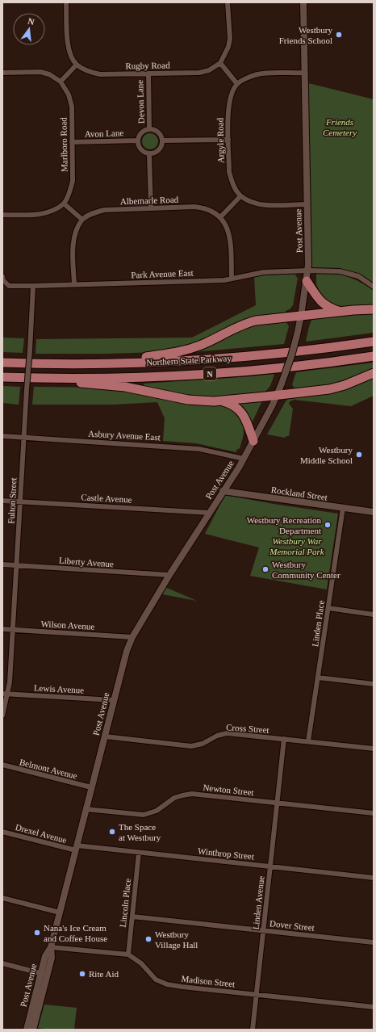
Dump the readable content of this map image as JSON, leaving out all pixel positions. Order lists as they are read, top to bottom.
{
  "streets": {
    "highway": ["Northern State Parkway", "N"],
    "main road": ["Post Avenue", "Rockland Street"],
    "street": [
      "Rugby Road",
      "Devon Lane",
      "Avon Lane",
      "Argyle Road",
      "Marlboro Road",
      "Albemarle Road",
      "Park Avenue East",
      "Asbury Avenue East",
      "Castle Avenue",
      "Fulton Street",
      "Liberty Avenue",
      "Linden Place",
      "Wilson Avenue",
      "Lewis Avenue",
      "Cross Street",
      "Belmont Avenue",
      "Newton Street",
      "Drexel Avenue",
      "Winthrop Street",
      "Lincoln Place",
      "Linden Avenue",
      "Dover Street",
      "Madison Street"
    ]
  },
  "crossings": [
    ["Rugby Road", "Devon Lane"],
    ["Devon Lane", "Avon Lane"],
    ["Avon Lane", "Marlboro Road"],
    ["Post Avenue", "Park Avenue East"],
    ["Post Avenue", "Asbury Avenue East"],
    ["Post Avenue", "Rockland Street"],
    ["Post Avenue", "Castle Avenue"],
    ["Post Avenue", "Liberty Avenue"],
    ["Post Avenue", "Wilson Avenue"],
    ["Post Avenue", "Lewis Avenue"],
    ["Post Avenue", "Cross Street"],
    ["Post Avenue", "Belmont Avenue"],
    ["Post Avenue", "Newton Street"],
    ["Post Avenue", "Drexel Avenue"],
    ["Post Avenue", "Winthrop Street"],
    ["Post Avenue", "Madison Street"],
    ["Park Avenue East", "Fulton Street"],
    ["Asbury Avenue East", "Fulton Street"],
    ["Rockland Street", "Linden Place"],
    ["Castle Avenue", "Fulton Street"],
    ["Fulton Street", "Liberty Avenue"],
    ["Fulton Street", "Wilson Avenue"],
    ["Fulton Street", "Lewis Avenue"],
    ["Linden Place", "Cross Street"],
    ["Cross Street", "Linden Avenue"],
    ["Newton Street", "Linden Avenue"],
    ["Drexel Avenue", "Winthrop Street"],
    ["Winthrop Street", "Lincoln Place"],
    ["Winthrop Street", "Linden Avenue"],
    ["Lincoln Place", "Dover Street"],
    ["Lincoln Place", "Madison Street"],
    ["Linden Avenue", "Dover Street"],
    ["Linden Avenue", "Madison Street"]
  ],
  "parks": ["Friends Cemetery", "Westbury War Memorial Park"],
  "places": [
    "Westbury Friends School",
    "Westbury Middle School",
    "Westbury Recreation Department",
    "Westbury Community Center",
    "The Space at Westbury",
    "Nana's Ice Cream and Coffee House",
    "Westbury Village Hall",
    "Rite Aid"
  ],
  "north": "top"
}
